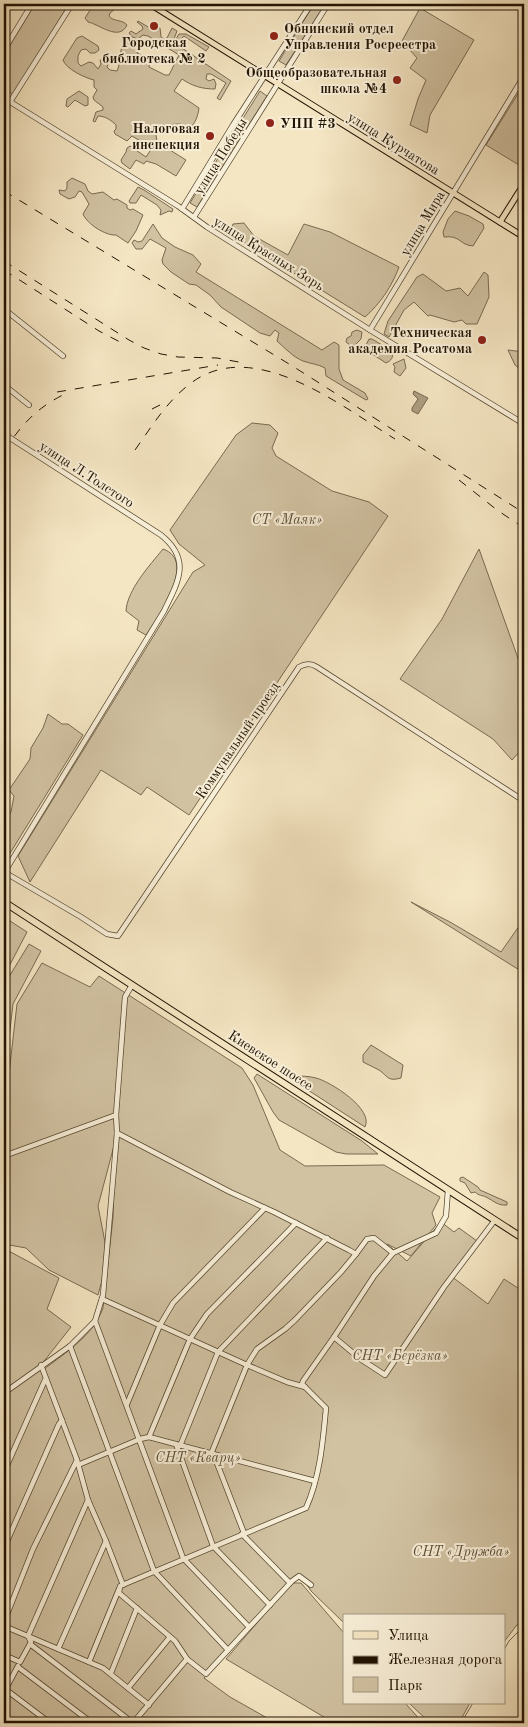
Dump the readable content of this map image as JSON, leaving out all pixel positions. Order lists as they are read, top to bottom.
{
  "streets": {
    "highway": ["Киевское шоссе"],
    "main road": ["улица Курчатова"],
    "street": [
      "улица Победы",
      "улица Мира",
      "улица Красных Зорь",
      "улица Л.Толстого",
      "Коммунальный проезд"
    ]
  },
  "crossings": [
    ["улица Курчатова", "улица Победы"],
    ["улица Курчатова", "улица Мира"],
    ["улица Победы", "улица Красных Зорь"],
    ["улица Мира", "улица Красных Зорь"],
    ["улица Л.Толстого", "Коммунальный проезд"]
  ],
  "parks": [
    "СТ «Маяк»",
    "СНТ «Берёзка»",
    "СНТ «Кварц»",
    "СНТ «Дружба»"
  ],
  "places": [
    "Городская библиотека № 2",
    "Обнинский отдел Управления Росреестра",
    "Общеобразовательная школа №4",
    "УПП #3",
    "Налоговая инспекция",
    "Техническая академия Росатома"
  ],
  "legend": ["Улица", "Железная дорога", "Парк"]
}
